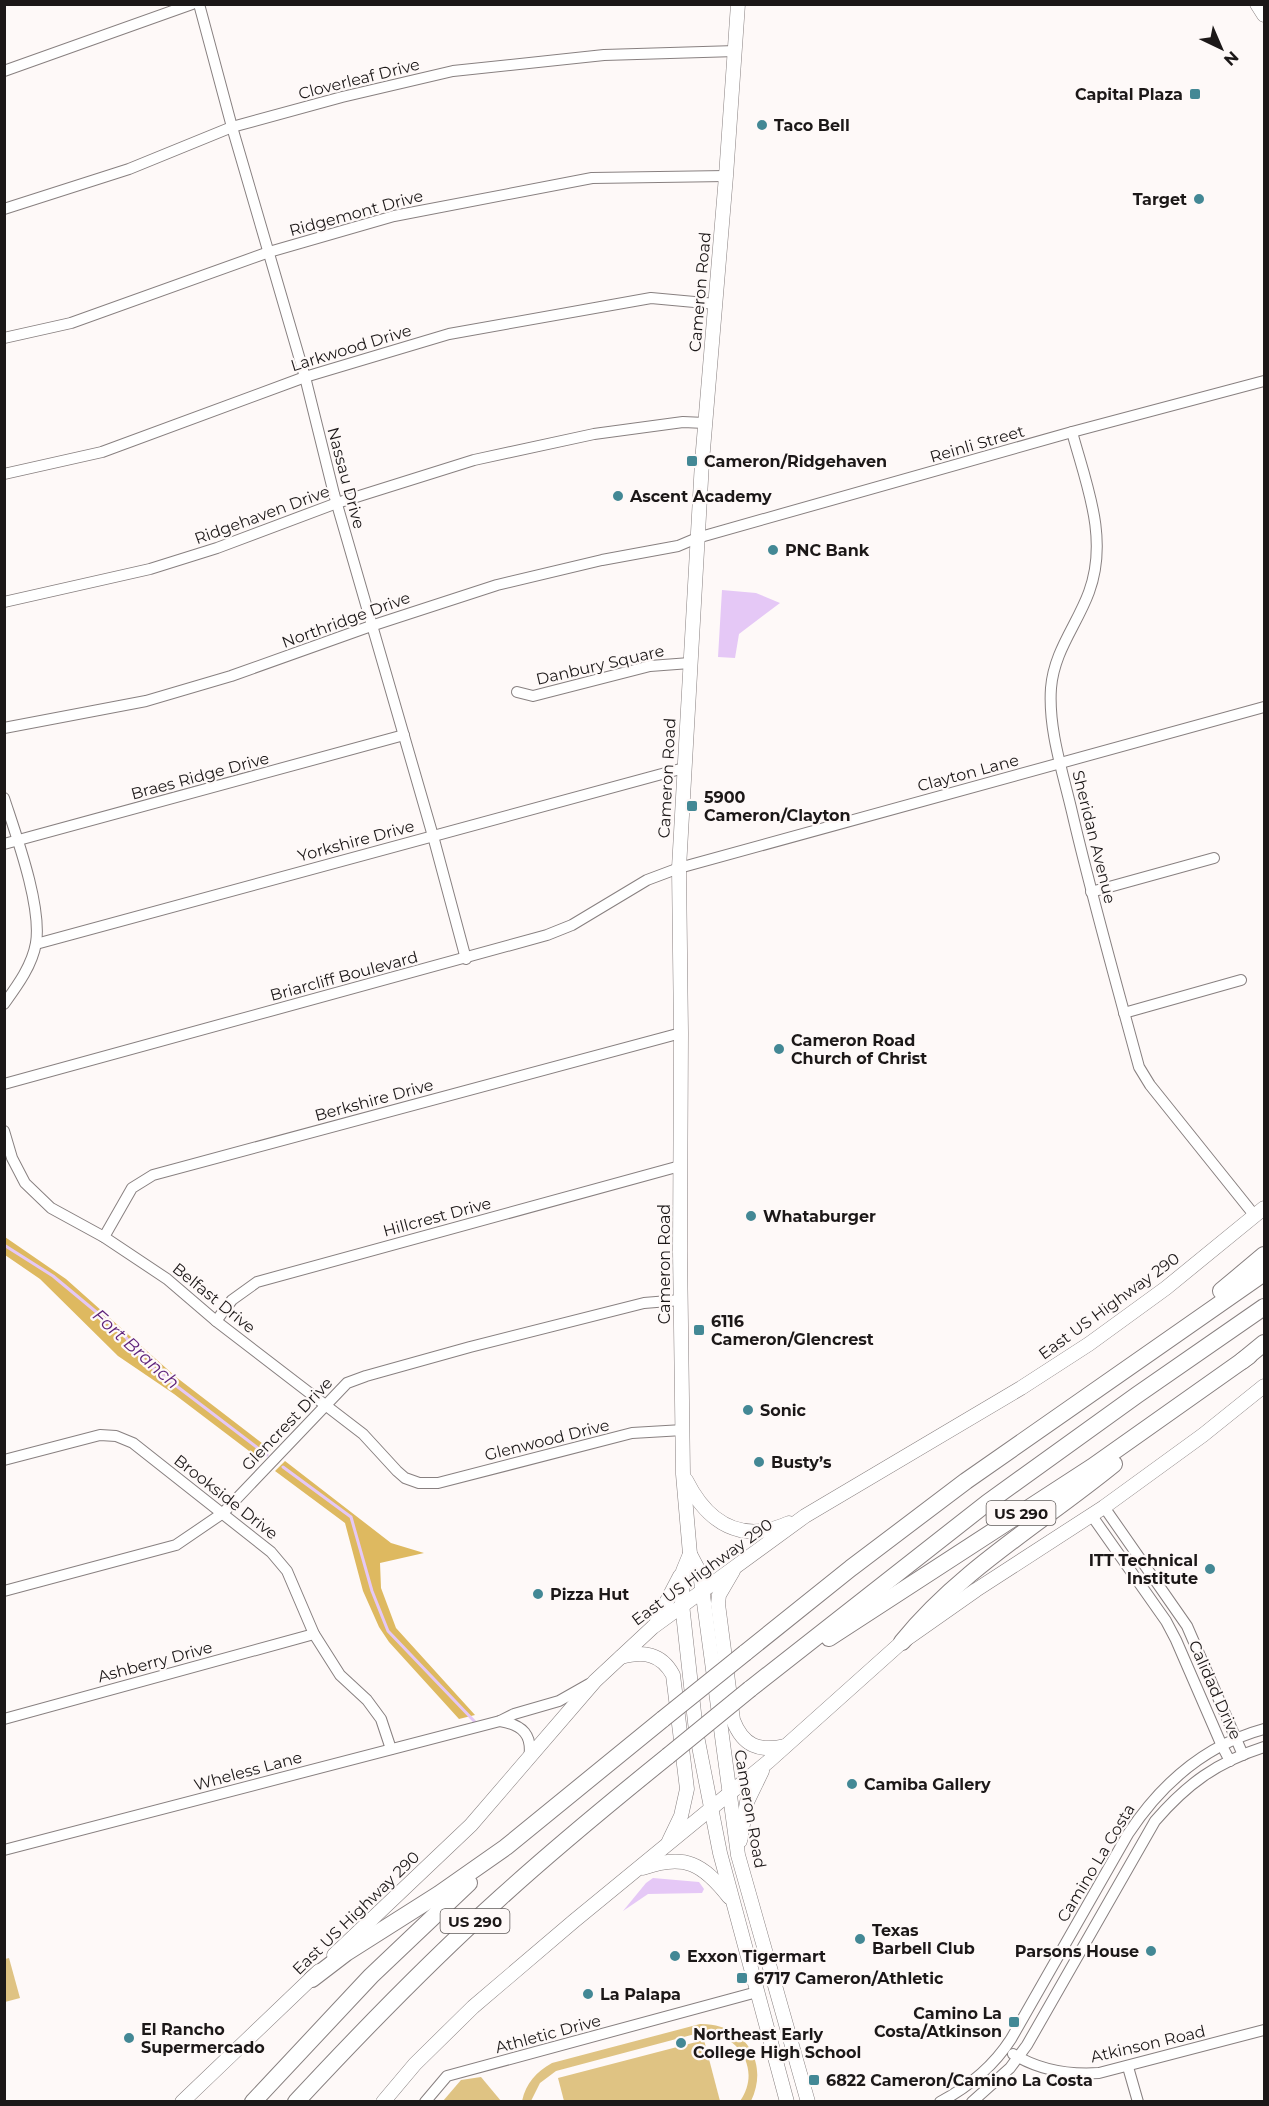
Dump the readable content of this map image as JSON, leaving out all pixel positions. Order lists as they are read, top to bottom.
{
  "streets": {
    "highway": ["US 290"],
    "main road": ["Cameron Road", "East US Highway 290"],
    "street": [
      "Cloverleaf Drive",
      "Ridgemont Drive",
      "Larkwood Drive",
      "Reinli Street",
      "Nassau Drive",
      "Ridgehaven Drive",
      "Northridge Drive",
      "Danbury Square",
      "Clayton Lane",
      "Braes Ridge Drive",
      "Sheridan Avenue",
      "Yorkshire Drive",
      "Briarcliff Boulevard",
      "Berkshire Drive",
      "Hillcrest Drive",
      "Belfast Drive",
      "Glencrest Drive",
      "Glenwood Drive",
      "Brookside Drive",
      "Ashberry Drive",
      "Calidad Drive",
      "Wheless Lane",
      "Camino La Costa",
      "Athletic Drive",
      "Atkinson Road"
    ]
  },
  "crossings": [
    ["Cloverleaf Drive", "Cameron Road"],
    ["Cloverleaf Drive", "Nassau Drive"],
    ["Ridgemont Drive", "Cameron Road"],
    ["Ridgemont Drive", "Nassau Drive"],
    ["Cameron Road", "Larkwood Drive"],
    ["Cameron Road", "Reinli Street"],
    ["Cameron Road", "Ridgehaven Drive"],
    ["Cameron Road", "Northridge Drive"],
    ["Cameron Road", "Danbury Square"],
    ["Cameron Road", "Clayton Lane"],
    ["Cameron Road", "Yorkshire Drive"],
    ["Cameron Road", "Briarcliff Boulevard"],
    ["Cameron Road", "Berkshire Drive"],
    ["Cameron Road", "Hillcrest Drive"],
    ["Cameron Road", "East US Highway 290"],
    ["Cameron Road", "Glencrest Drive"],
    ["Cameron Road", "Glenwood Drive"],
    ["Larkwood Drive", "Nassau Drive"],
    ["Reinli Street", "Northridge Drive"],
    ["Reinli Street", "Sheridan Avenue"],
    ["Nassau Drive", "Ridgehaven Drive"],
    ["Nassau Drive", "Northridge Drive"],
    ["Nassau Drive", "Braes Ridge Drive"],
    ["Nassau Drive", "Yorkshire Drive"],
    ["Nassau Drive", "Briarcliff Boulevard"],
    ["Clayton Lane", "Sheridan Avenue"],
    ["Clayton Lane", "Briarcliff Boulevard"],
    ["Sheridan Avenue", "East US Highway 290"],
    ["Berkshire Drive", "Belfast Drive"],
    ["Hillcrest Drive", "Belfast Drive"],
    ["Belfast Drive", "Glencrest Drive"],
    ["Belfast Drive", "Glenwood Drive"],
    ["East US Highway 290", "Wheless Lane"],
    ["Glencrest Drive", "Brookside Drive"],
    ["Brookside Drive", "Ashberry Drive"],
    ["Brookside Drive", "Wheless Lane"],
    ["Calidad Drive", "Camino La Costa"],
    ["Camino La Costa", "Atkinson Road"]
  ],
  "water": ["Fort Branch"],
  "places": {
    "transit": [
      "Capital Plaza",
      "Cameron/Ridgehaven",
      "5900 Cameron/Clayton",
      "6116 Cameron/Glencrest",
      "6717 Cameron/Athletic",
      "Camino La Costa/Atkinson",
      "6822 Cameron/Camino La Costa"
    ],
    "other": [
      "Taco Bell",
      "Target",
      "Ascent Academy",
      "PNC Bank",
      "Cameron Road Church of Christ",
      "Whataburger",
      "Sonic",
      "Busty’s",
      "ITT Technical Institute",
      "Pizza Hut",
      "Camiba Gallery",
      "Texas Barbell Club",
      "Parsons House",
      "Exxon Tigermart",
      "La Palapa",
      "El Rancho Supermercado",
      "Northeast Early College High School"
    ]
  },
  "north": "bottom right"
}
